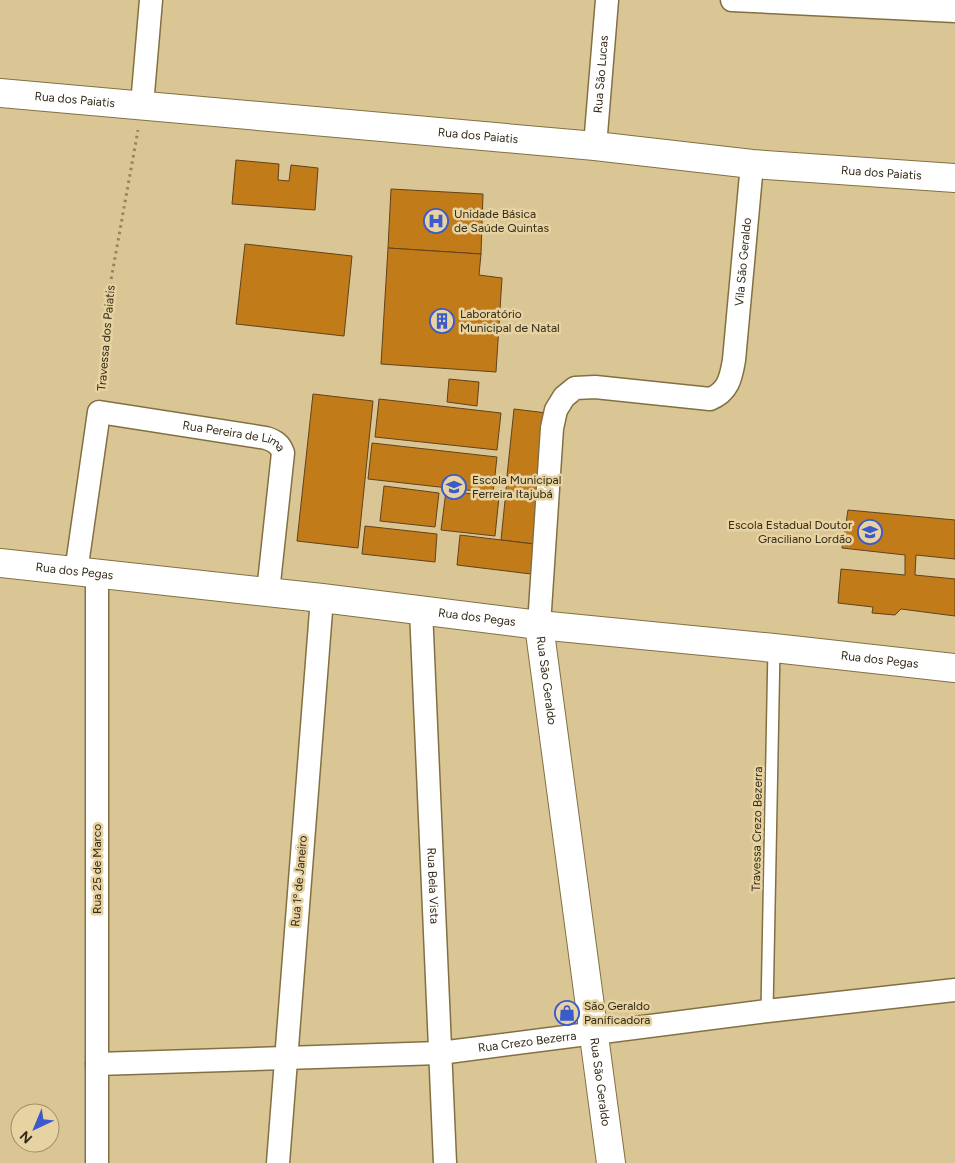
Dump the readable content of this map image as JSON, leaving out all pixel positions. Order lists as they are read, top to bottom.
{
  "streets": {
    "main road": ["Rua dos Paiatis", "Rua dos Pegas", "Rua São Geraldo"],
    "street": [
      "Rua São Lucas",
      "Vila São Geraldo",
      "Rua Pereira de Lima",
      "Rua 25 de Marco",
      "Rua 1º de Janeiro",
      "Rua Bela Vista",
      "Rua Crezo Bezerra"
    ],
    "lane": ["Travessa Crezo Bezerra"],
    "path": ["Travessa dos Paiatis"]
  },
  "crossings": [
    ["Rua São Lucas", "Rua dos Paiatis"],
    ["Rua dos Paiatis", "Vila São Geraldo"],
    ["Rua dos Paiatis", "Travessa dos Paiatis"],
    ["Vila São Geraldo", "Rua São Geraldo"],
    ["Travessa dos Paiatis", "Rua Pereira de Lima"],
    ["Rua Pereira de Lima", "Rua dos Pegas"],
    ["Rua dos Pegas", "Rua São Geraldo"],
    ["Rua dos Pegas", "Travessa Crezo Bezerra"],
    ["Rua dos Pegas", "Rua 25 de Marco"],
    ["Rua dos Pegas", "Rua 1º de Janeiro"],
    ["Rua dos Pegas", "Rua Bela Vista"],
    ["Rua São Geraldo", "Rua Crezo Bezerra"],
    ["Travessa Crezo Bezerra", "Rua Crezo Bezerra"],
    ["Rua 25 de Marco", "Rua Crezo Bezerra"],
    ["Rua 1º de Janeiro", "Rua Crezo Bezerra"],
    ["Rua Bela Vista", "Rua Crezo Bezerra"]
  ],
  "places": {
    "hospital": ["Unidade Básica de Saúde Quintas"],
    "building": ["Laboratório Municipal de Natal"],
    "school or university": ["Escola Municipal Ferreira Itajubá", "Escola Estadual Doutor Graciliano Lordão"],
    "shop": ["São Geraldo Panificadora"]
  },
  "north": "bottom left"
}
